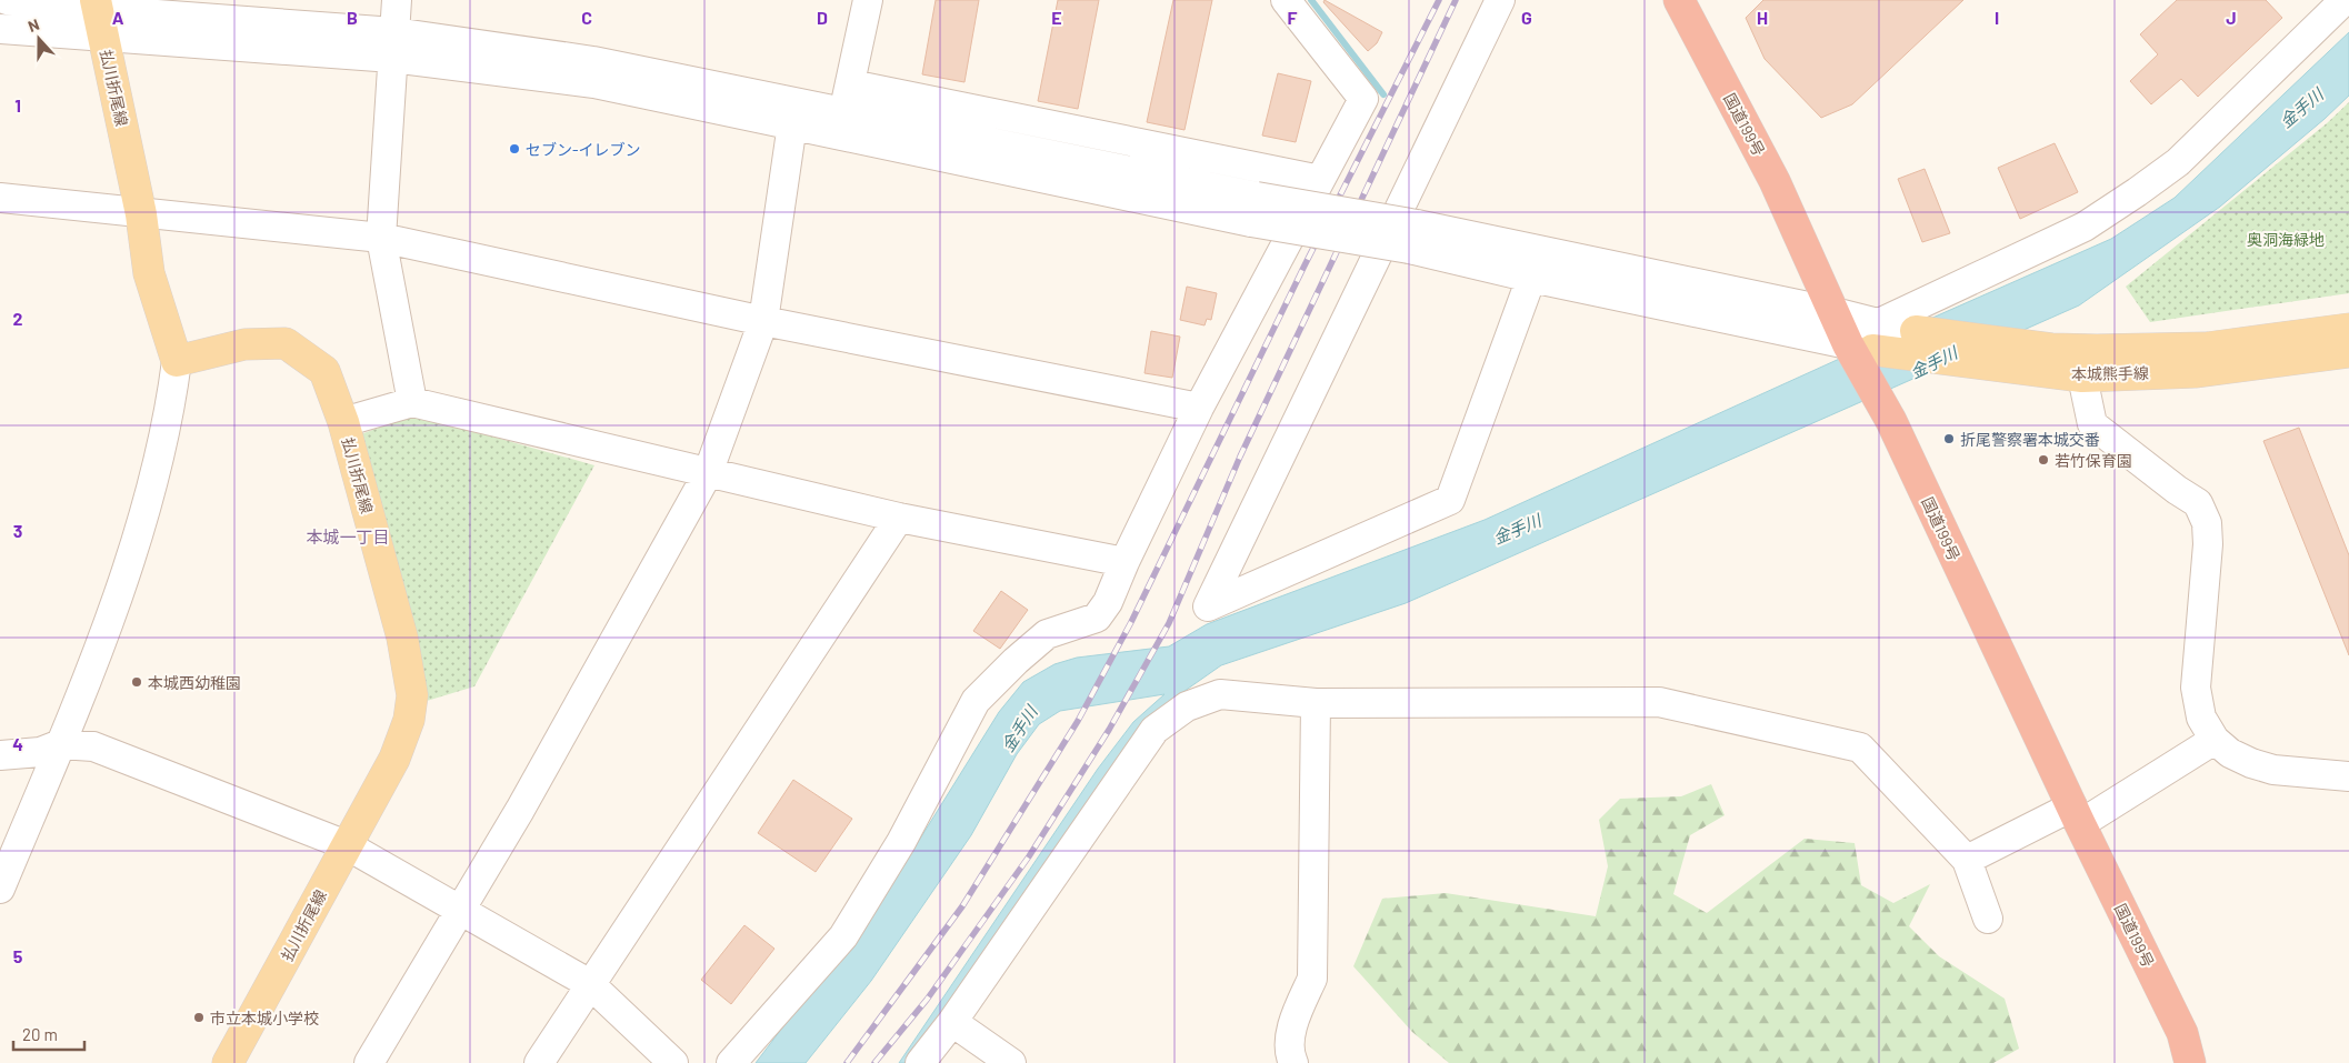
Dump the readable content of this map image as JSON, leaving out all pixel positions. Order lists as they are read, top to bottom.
{
  "streets": {
    "highway": ["国道199号"],
    "main road": ["払川折尾線", "本城熊手線"]
  },
  "crossings": [
    ["国道199号", "本城熊手線"]
  ],
  "districts": ["本城一丁目"],
  "water": ["金手川"],
  "parks": ["奥洞海緑地"],
  "places": [
    "セブン-イレブン",
    "折尾警察署本城交番",
    "若竹保育園",
    "本城西幼稚園",
    "市立本城小学校"
  ],
  "scale_bar": "20 m",
  "north": "top",
  "grid": {
    "columns": [
      "A",
      "B",
      "C",
      "D",
      "E",
      "F",
      "G",
      "H",
      "I",
      "J"
    ],
    "rows": [
      "1",
      "2",
      "3",
      "4",
      "5"
    ]
  }
}
